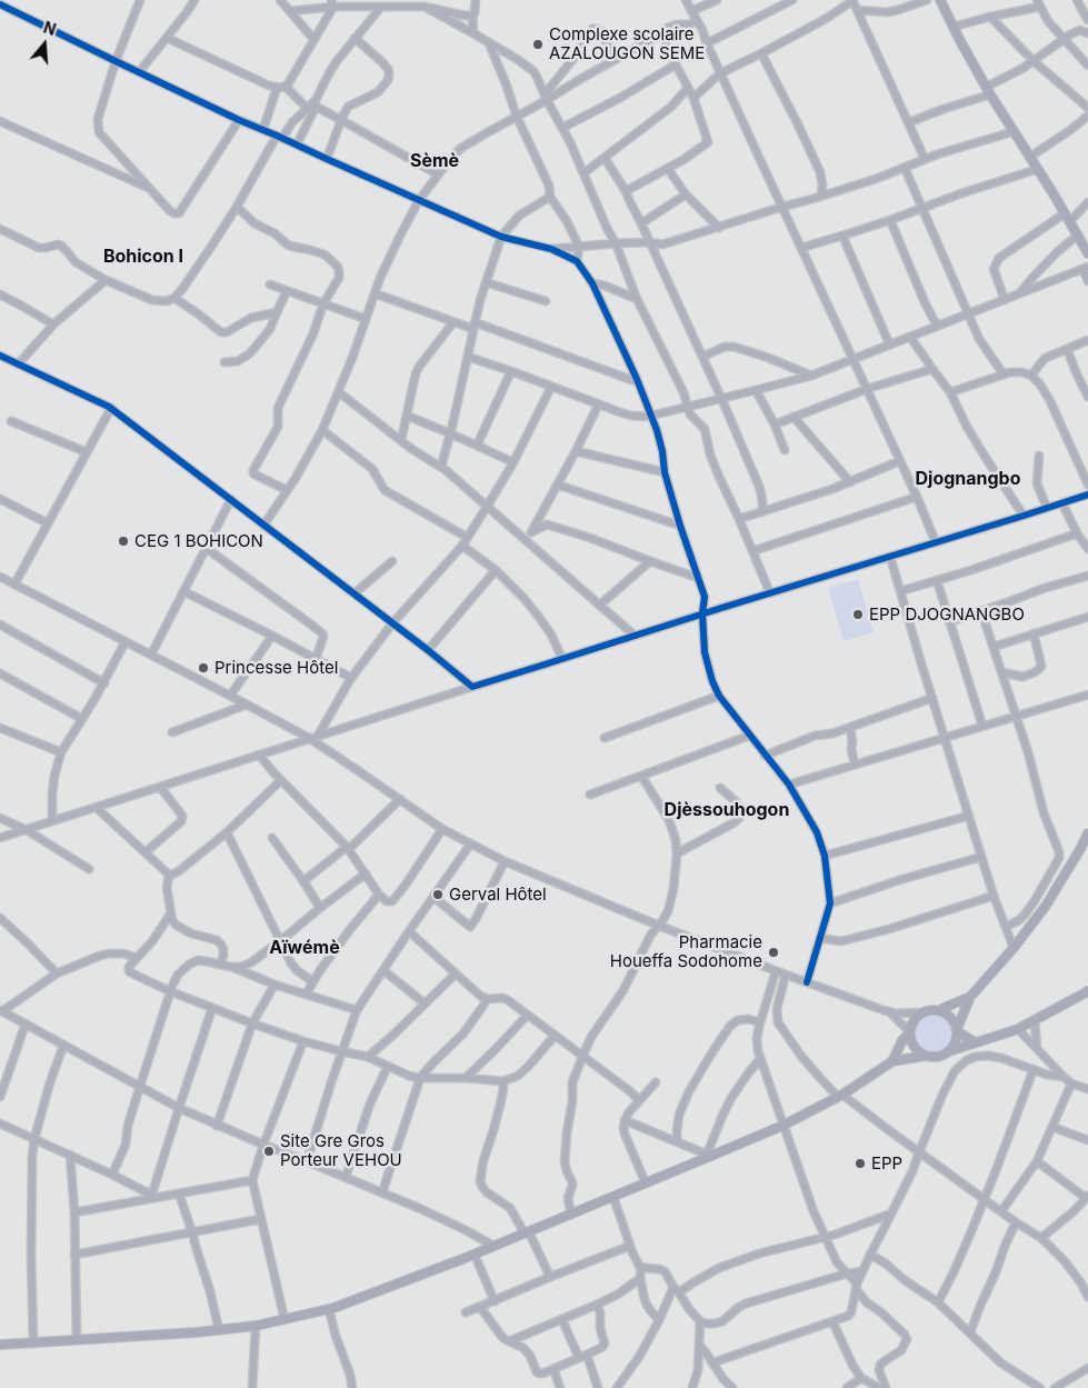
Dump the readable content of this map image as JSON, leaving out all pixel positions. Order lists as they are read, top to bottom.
{
  "districts": [
    "Sèmè",
    "Bohicon I",
    "Djognangbo",
    "Djèssouhogon",
    "Aïwémè"
  ],
  "places": [
    "Complexe scolaire AZALOUGON SEME",
    "CEG 1 BOHICON",
    "EPP DJOGNANGBO",
    "Princesse Hôtel",
    "Gerval Hôtel",
    "Pharmacie Houeffa Sodohome",
    "Site Gre Gros Porteur VEHOU",
    "EPP"
  ],
  "north": "top"
}
